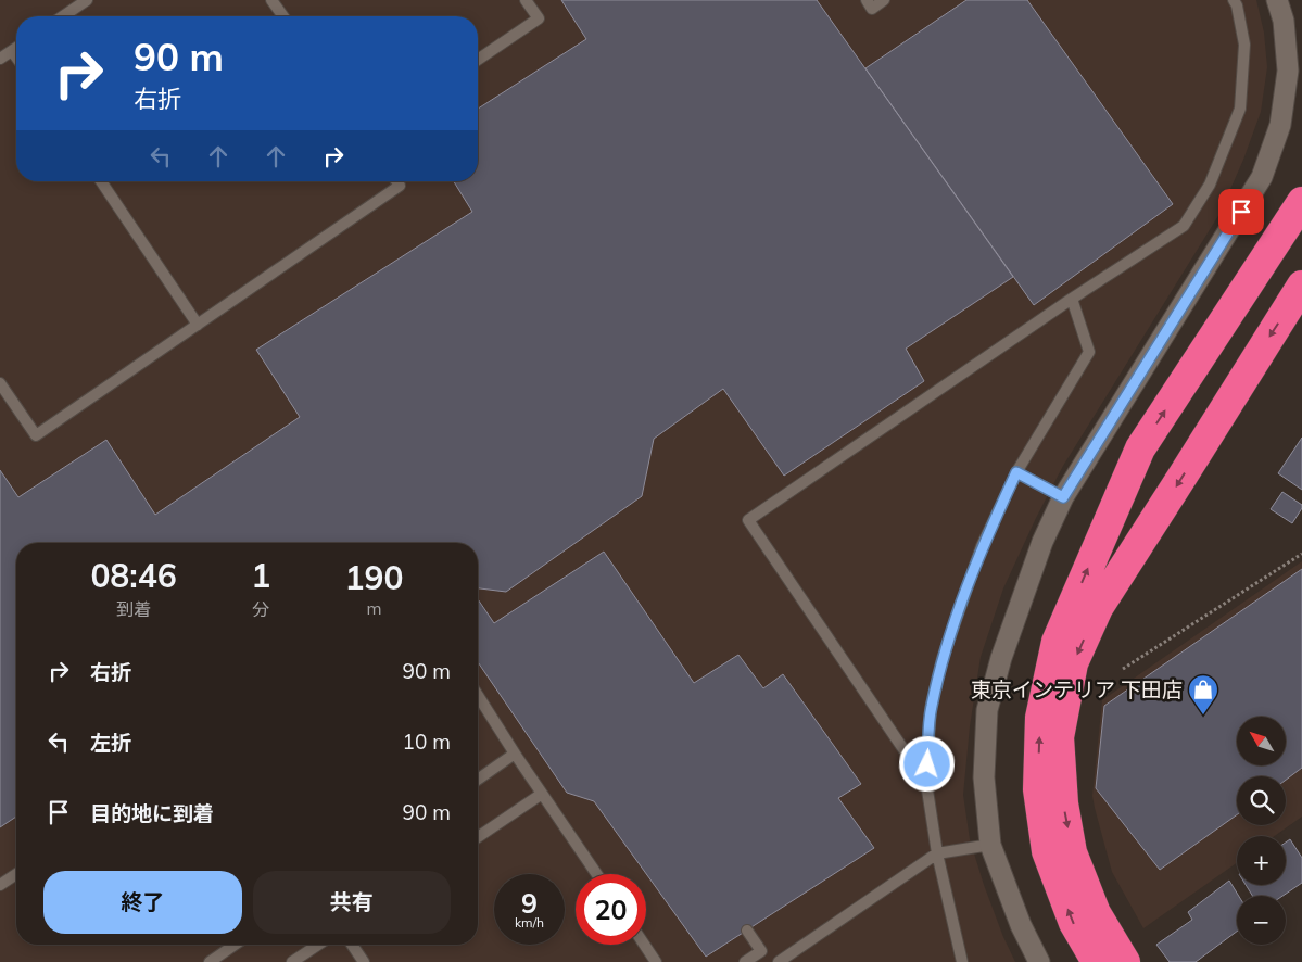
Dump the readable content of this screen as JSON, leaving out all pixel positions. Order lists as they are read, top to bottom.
{
  "places": {
    "shop": ["東京インテリア 下田店"]
  },
  "north": "top left",
  "page": {
    "turn": ["90 m", "右折"],
    "eta": [
      "08:46",
      "到着",
      "1",
      "分",
      "190",
      "m"
    ],
    "list": [
      {
        "name": "右折",
        "value": "90 m"
      },
      {
        "name": "左折",
        "value": "10 m"
      },
      {
        "name": "目的地に到着",
        "value": "90 m"
      }
    ],
    "map_buttons": ["+", "−"],
    "buttons": ["終了", "共有"],
    "speed": "9 km/h",
    "limit": "20"
  }
}
